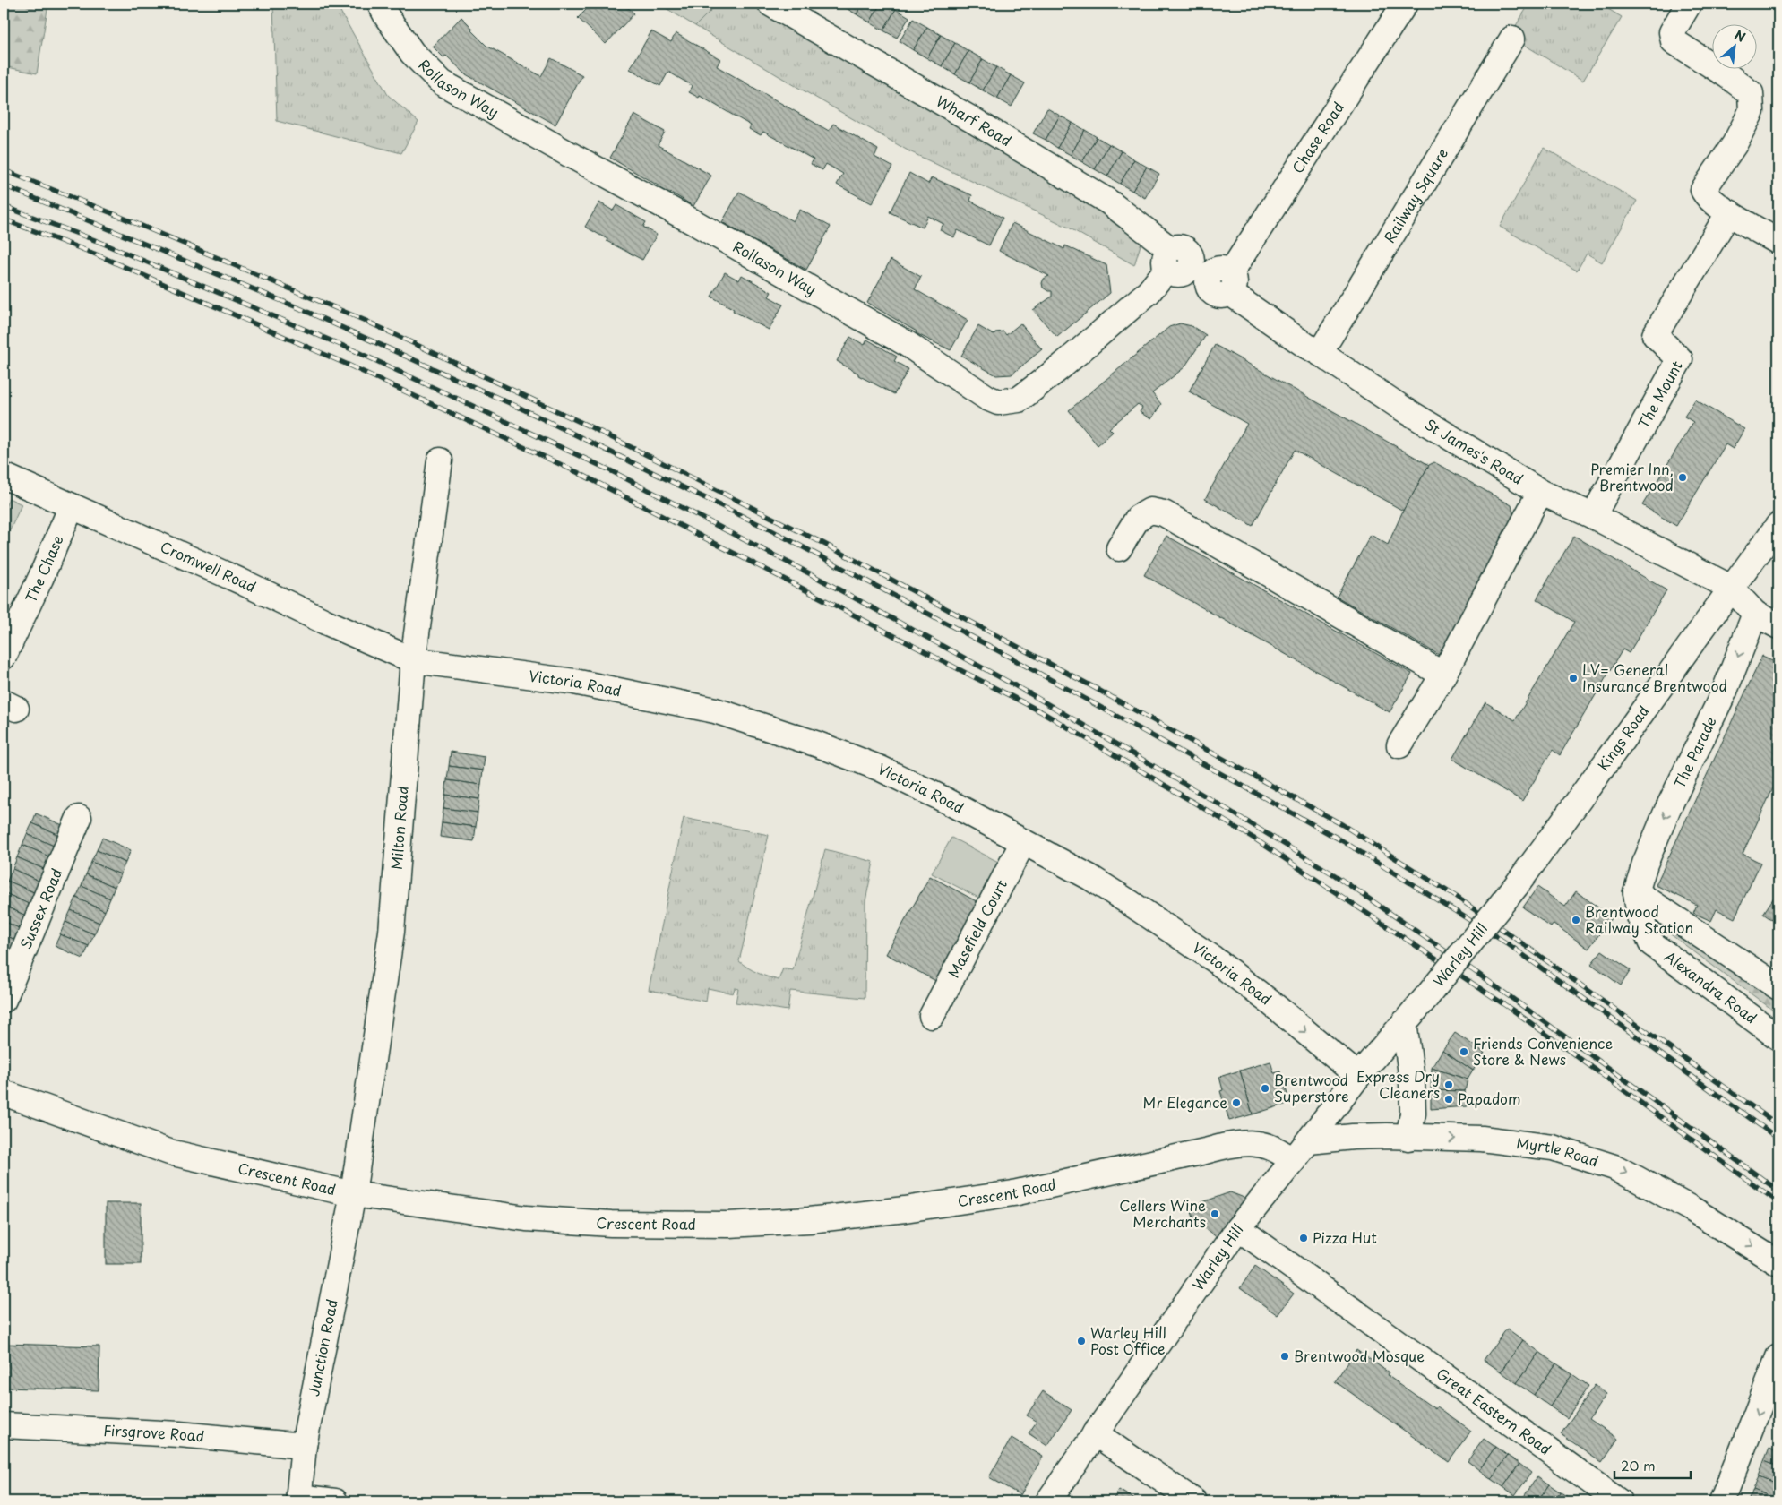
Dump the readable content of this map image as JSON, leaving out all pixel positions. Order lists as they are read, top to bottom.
{
  "streets": {
    "street": [
      "Rollason Way",
      "Wharf Road",
      "Chase Road",
      "Railway Square",
      "The Mount",
      "St James's Road",
      "Cromwell Road",
      "The Chase",
      "Victoria Road",
      "Kings Road",
      "The Parade",
      "Milton Road",
      "Sussex Road",
      "Masefield Court",
      "Warley Hill",
      "Alexandra Road",
      "Myrtle Road",
      "Crescent Road",
      "Junction Road",
      "Great Eastern Road",
      "Firsgrove Road"
    ]
  },
  "crossings": [
    ["Rollason Way", "Wharf Road"],
    ["Rollason Way", "Chase Road"],
    ["Rollason Way", "St James's Road"],
    ["Wharf Road", "Chase Road"],
    ["Wharf Road", "St James's Road"],
    ["Chase Road", "St James's Road"],
    ["Railway Square", "St James's Road"],
    ["The Mount", "St James's Road"],
    ["St James's Road", "Kings Road"],
    ["St James's Road", "The Parade"],
    ["Cromwell Road", "The Chase"],
    ["Cromwell Road", "Victoria Road"],
    ["Cromwell Road", "Milton Road"],
    ["Victoria Road", "Milton Road"],
    ["Victoria Road", "Masefield Court"],
    ["Victoria Road", "Warley Hill"],
    ["Kings Road", "Warley Hill"],
    ["The Parade", "Alexandra Road"],
    ["Milton Road", "Crescent Road"],
    ["Milton Road", "Junction Road"],
    ["Warley Hill", "Myrtle Road"],
    ["Warley Hill", "Crescent Road"],
    ["Warley Hill", "Great Eastern Road"],
    ["Crescent Road", "Junction Road"],
    ["Junction Road", "Firsgrove Road"]
  ],
  "one_way": ["Victoria Road", "The Parade", "Myrtle Road"],
  "places": [
    "Premier Inn, Brentwood",
    "LV= General Insurance Brentwood",
    "Brentwood Railway Station",
    "Friends Convenience Store & News",
    "Express Dry Cleaners",
    "Brentwood Superstore",
    "Papadom",
    "Mr Elegance",
    "Cellers Wine Merchants",
    "Pizza Hut",
    "Warley Hill Post Office",
    "Brentwood Mosque"
  ],
  "scale_bar": "20 m",
  "north": "top right"
}
